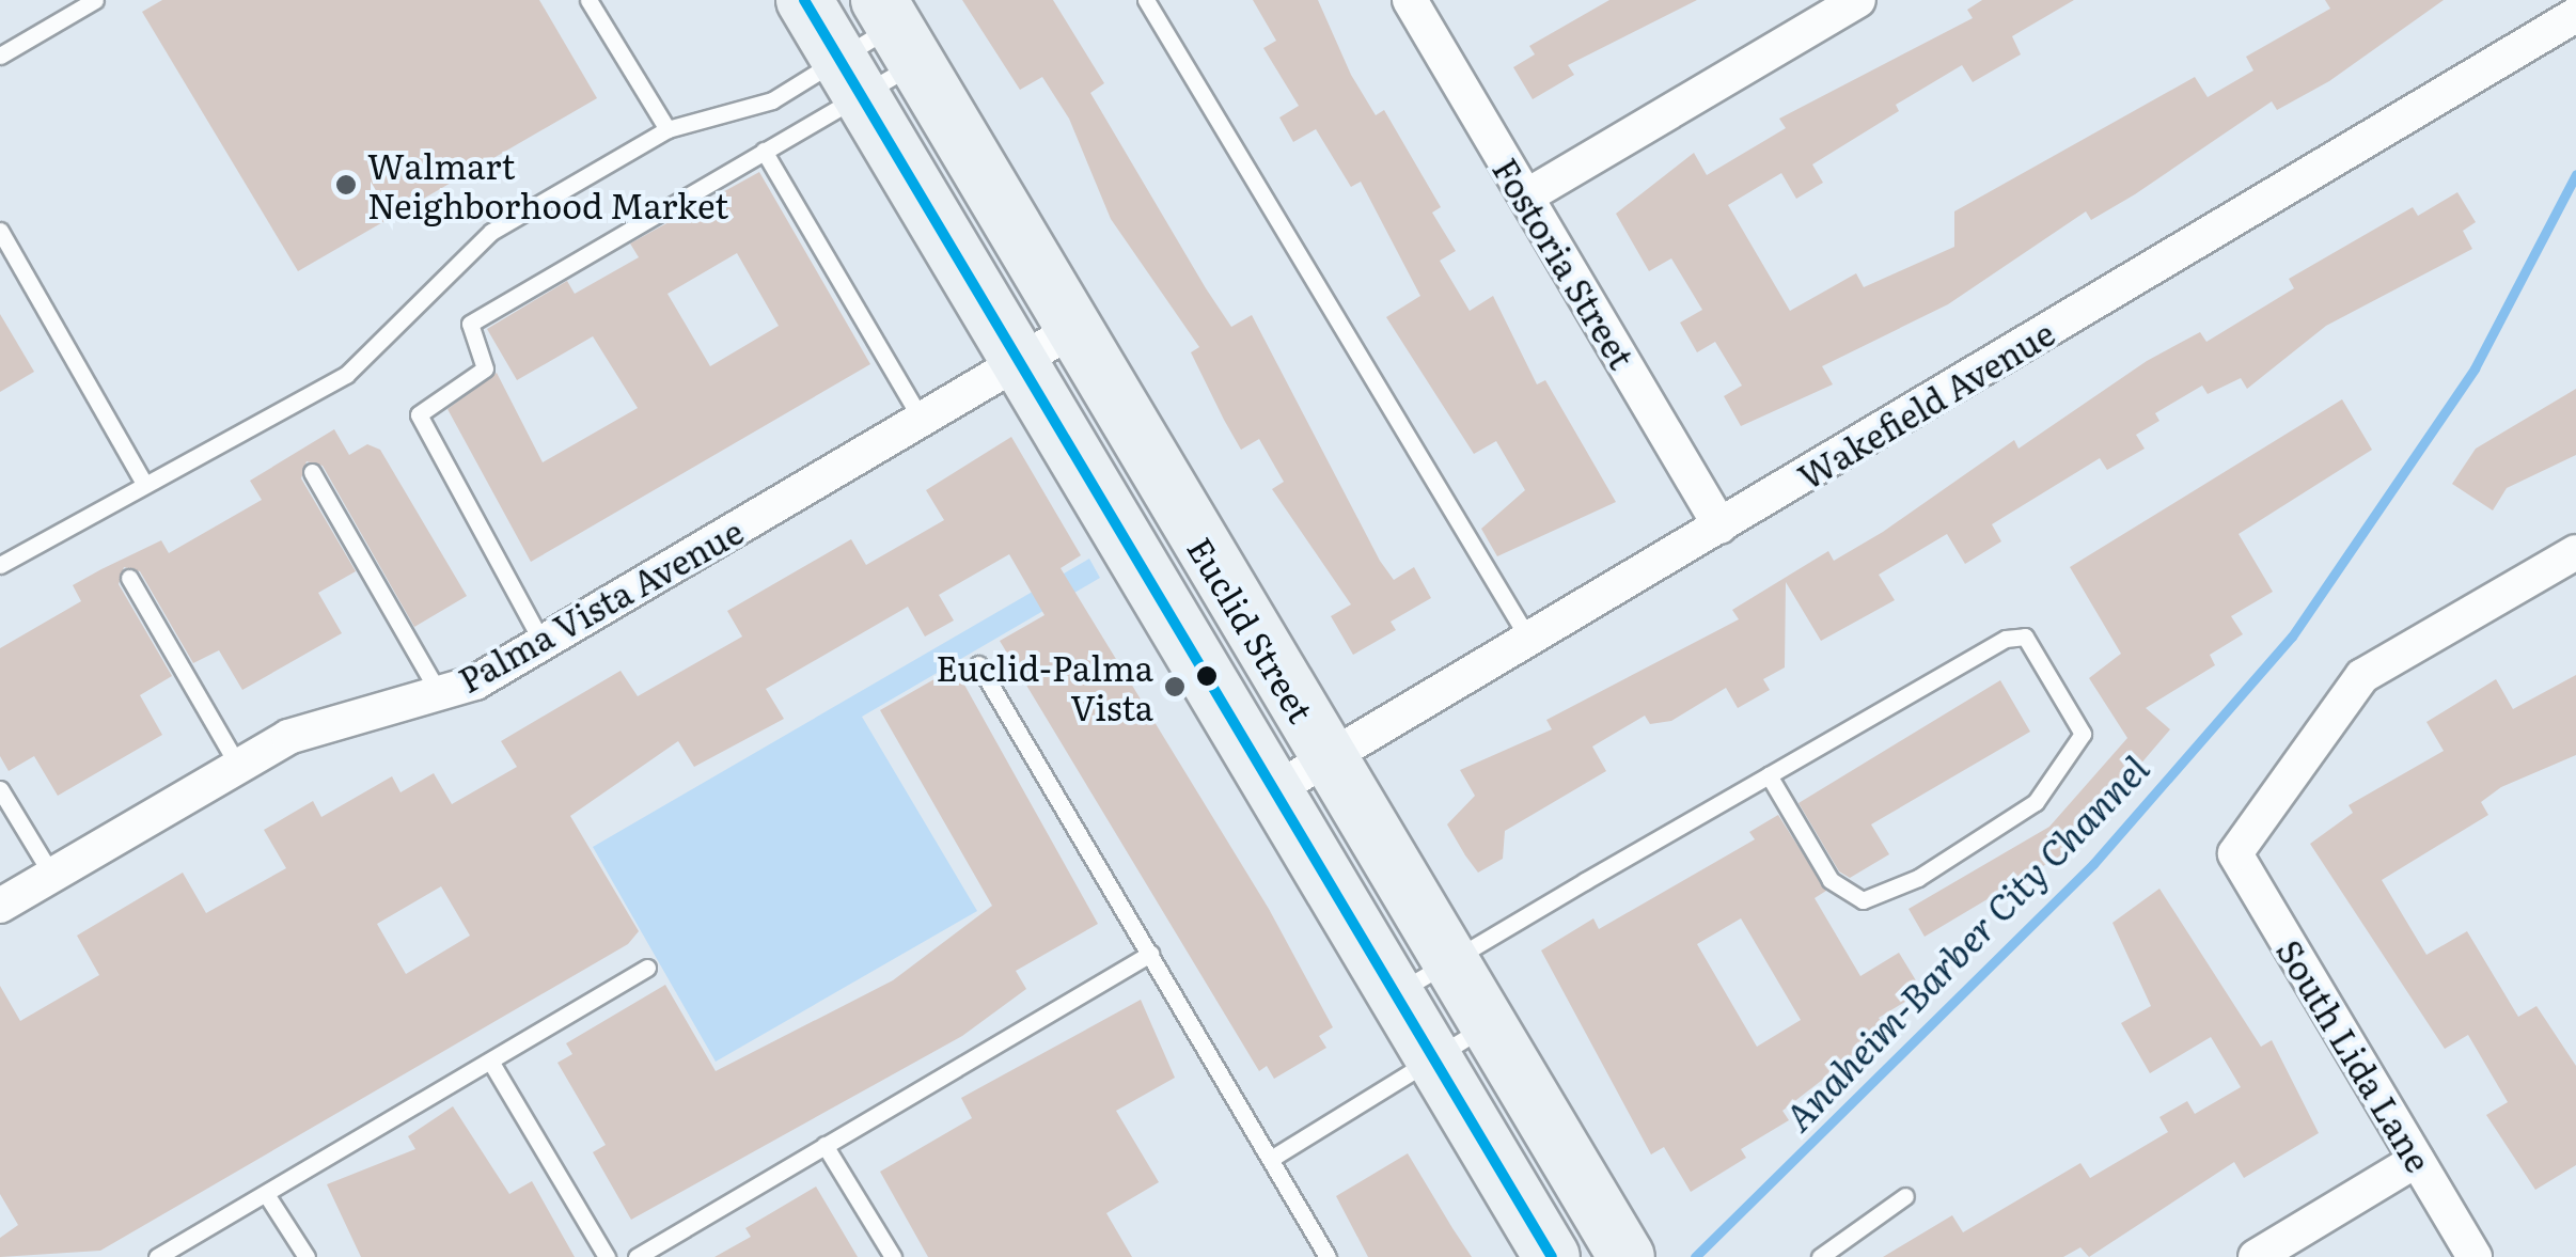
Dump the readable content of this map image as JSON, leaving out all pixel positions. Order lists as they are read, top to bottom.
{
  "streets": {
    "main road": ["Euclid Street"],
    "street": [
      "Fostoria Street",
      "Wakefield Avenue",
      "Palma Vista Avenue",
      "South Lida Lane"
    ]
  },
  "crossings": [
    ["Fostoria Street", "Wakefield Avenue"],
    ["Wakefield Avenue", "Euclid Street"],
    ["Palma Vista Avenue", "Euclid Street"]
  ],
  "water": ["Anaheim-Barber City Channel"],
  "places": ["Walmart Neighborhood Market", "Euclid-Palma Vista"]
}
